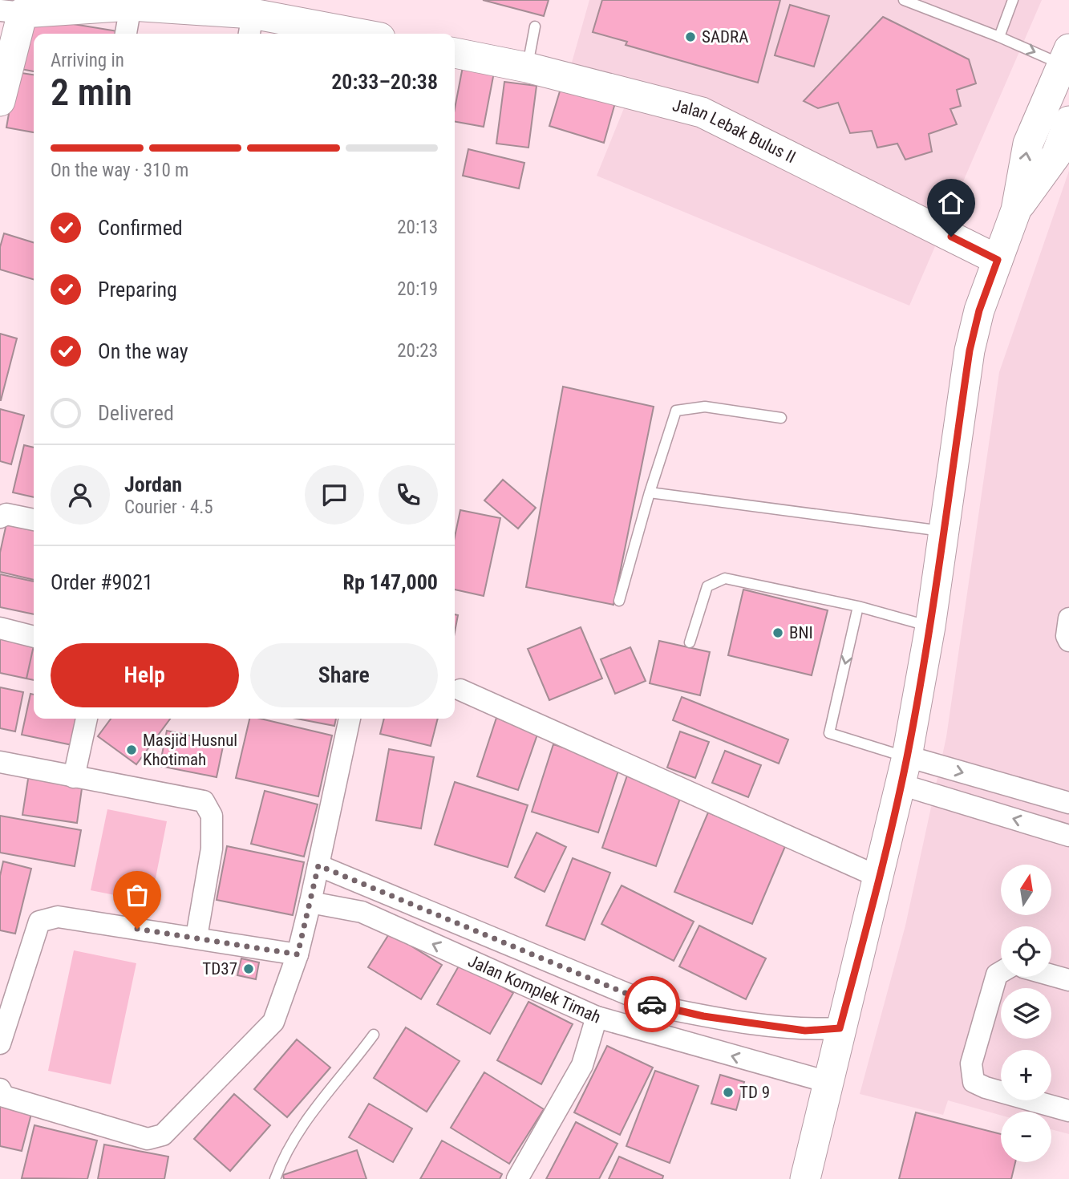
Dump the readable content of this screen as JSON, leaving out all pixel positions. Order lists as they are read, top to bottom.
{
  "streets": {
    "main road": ["Jalan Lebak Bulus II"],
    "street": ["Jalan Komplek Timah"]
  },
  "places": [
    "SADRA",
    "BNI",
    "Masjid Husnul Khotimah",
    "TD37",
    "TD 9"
  ],
  "north": "top",
  "page": {
    "heading": ["2 min", "Arriving in", "20:33–20:38"],
    "panel": [
      "Jordan",
      "Courier · 4.5",
      "Order #9021",
      "Rp 147,000"
    ],
    "bar": "On the way · 310 m",
    "list": [
      ["Confirmed", "20:13"],
      ["Preparing", "20:19"],
      ["On the way", "20:23"],
      "Delivered"
    ],
    "buttons": ["Help", "Share"],
    "map_buttons": ["+", "−"]
  }
}
